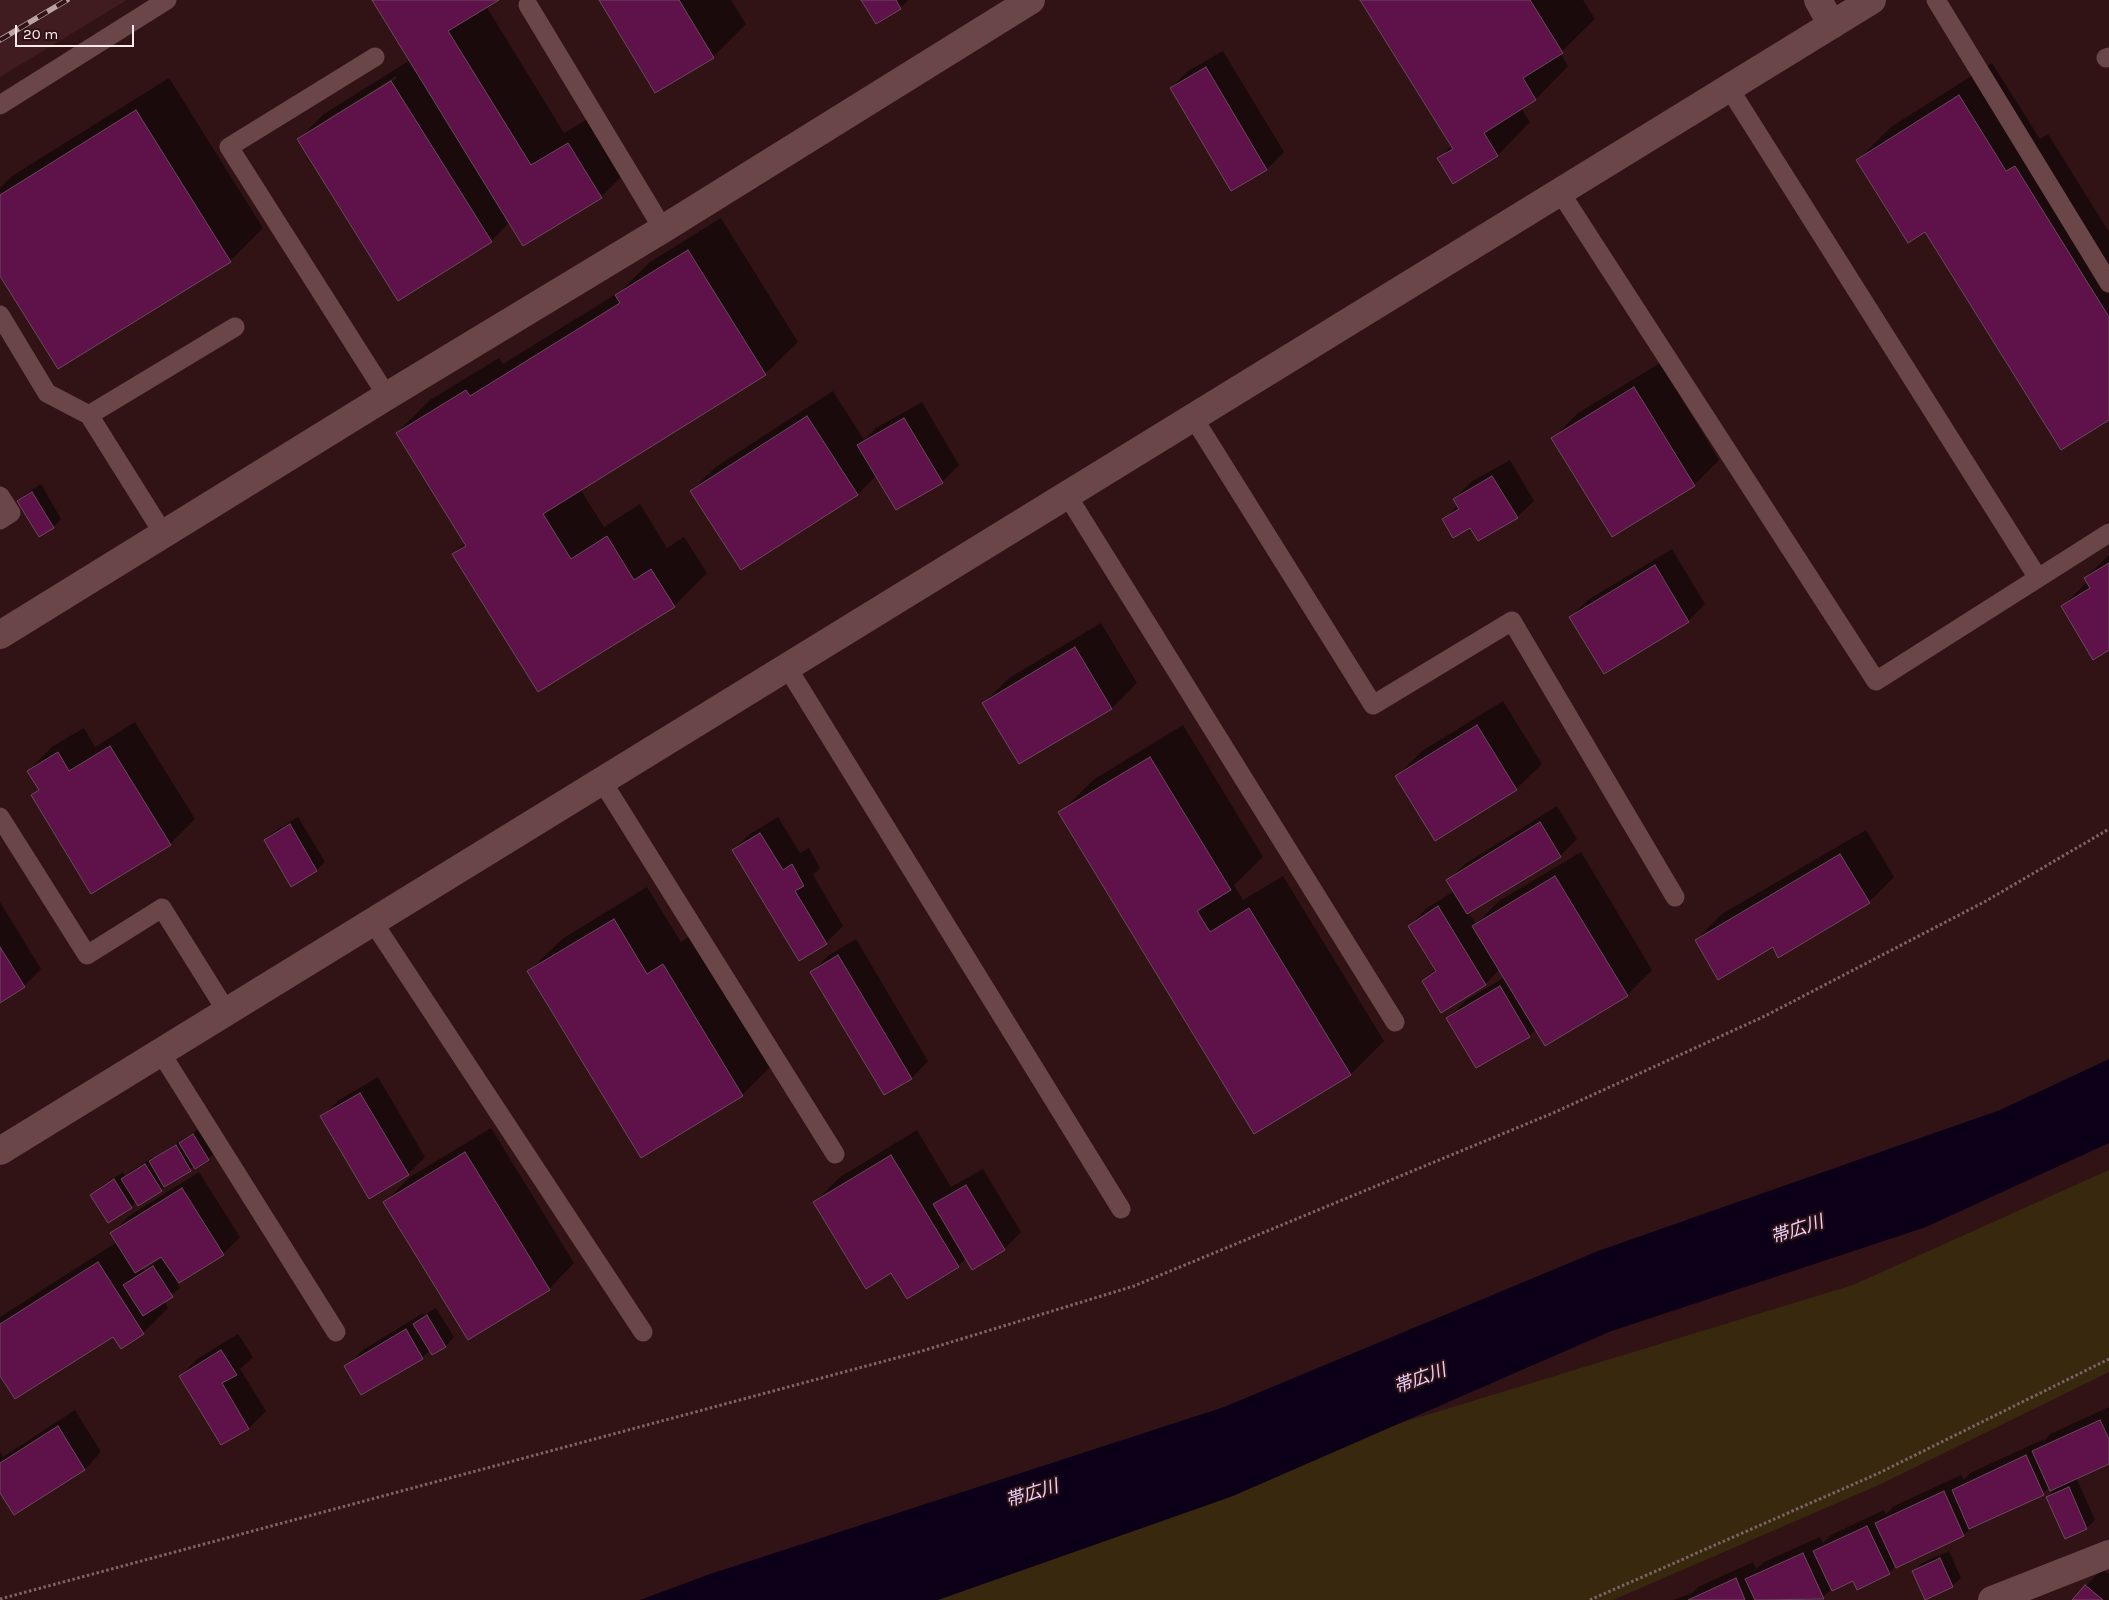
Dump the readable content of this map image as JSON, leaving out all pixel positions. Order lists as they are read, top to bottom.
{
  "water": ["帯広川"],
  "scale_bar": "20 m"
}
